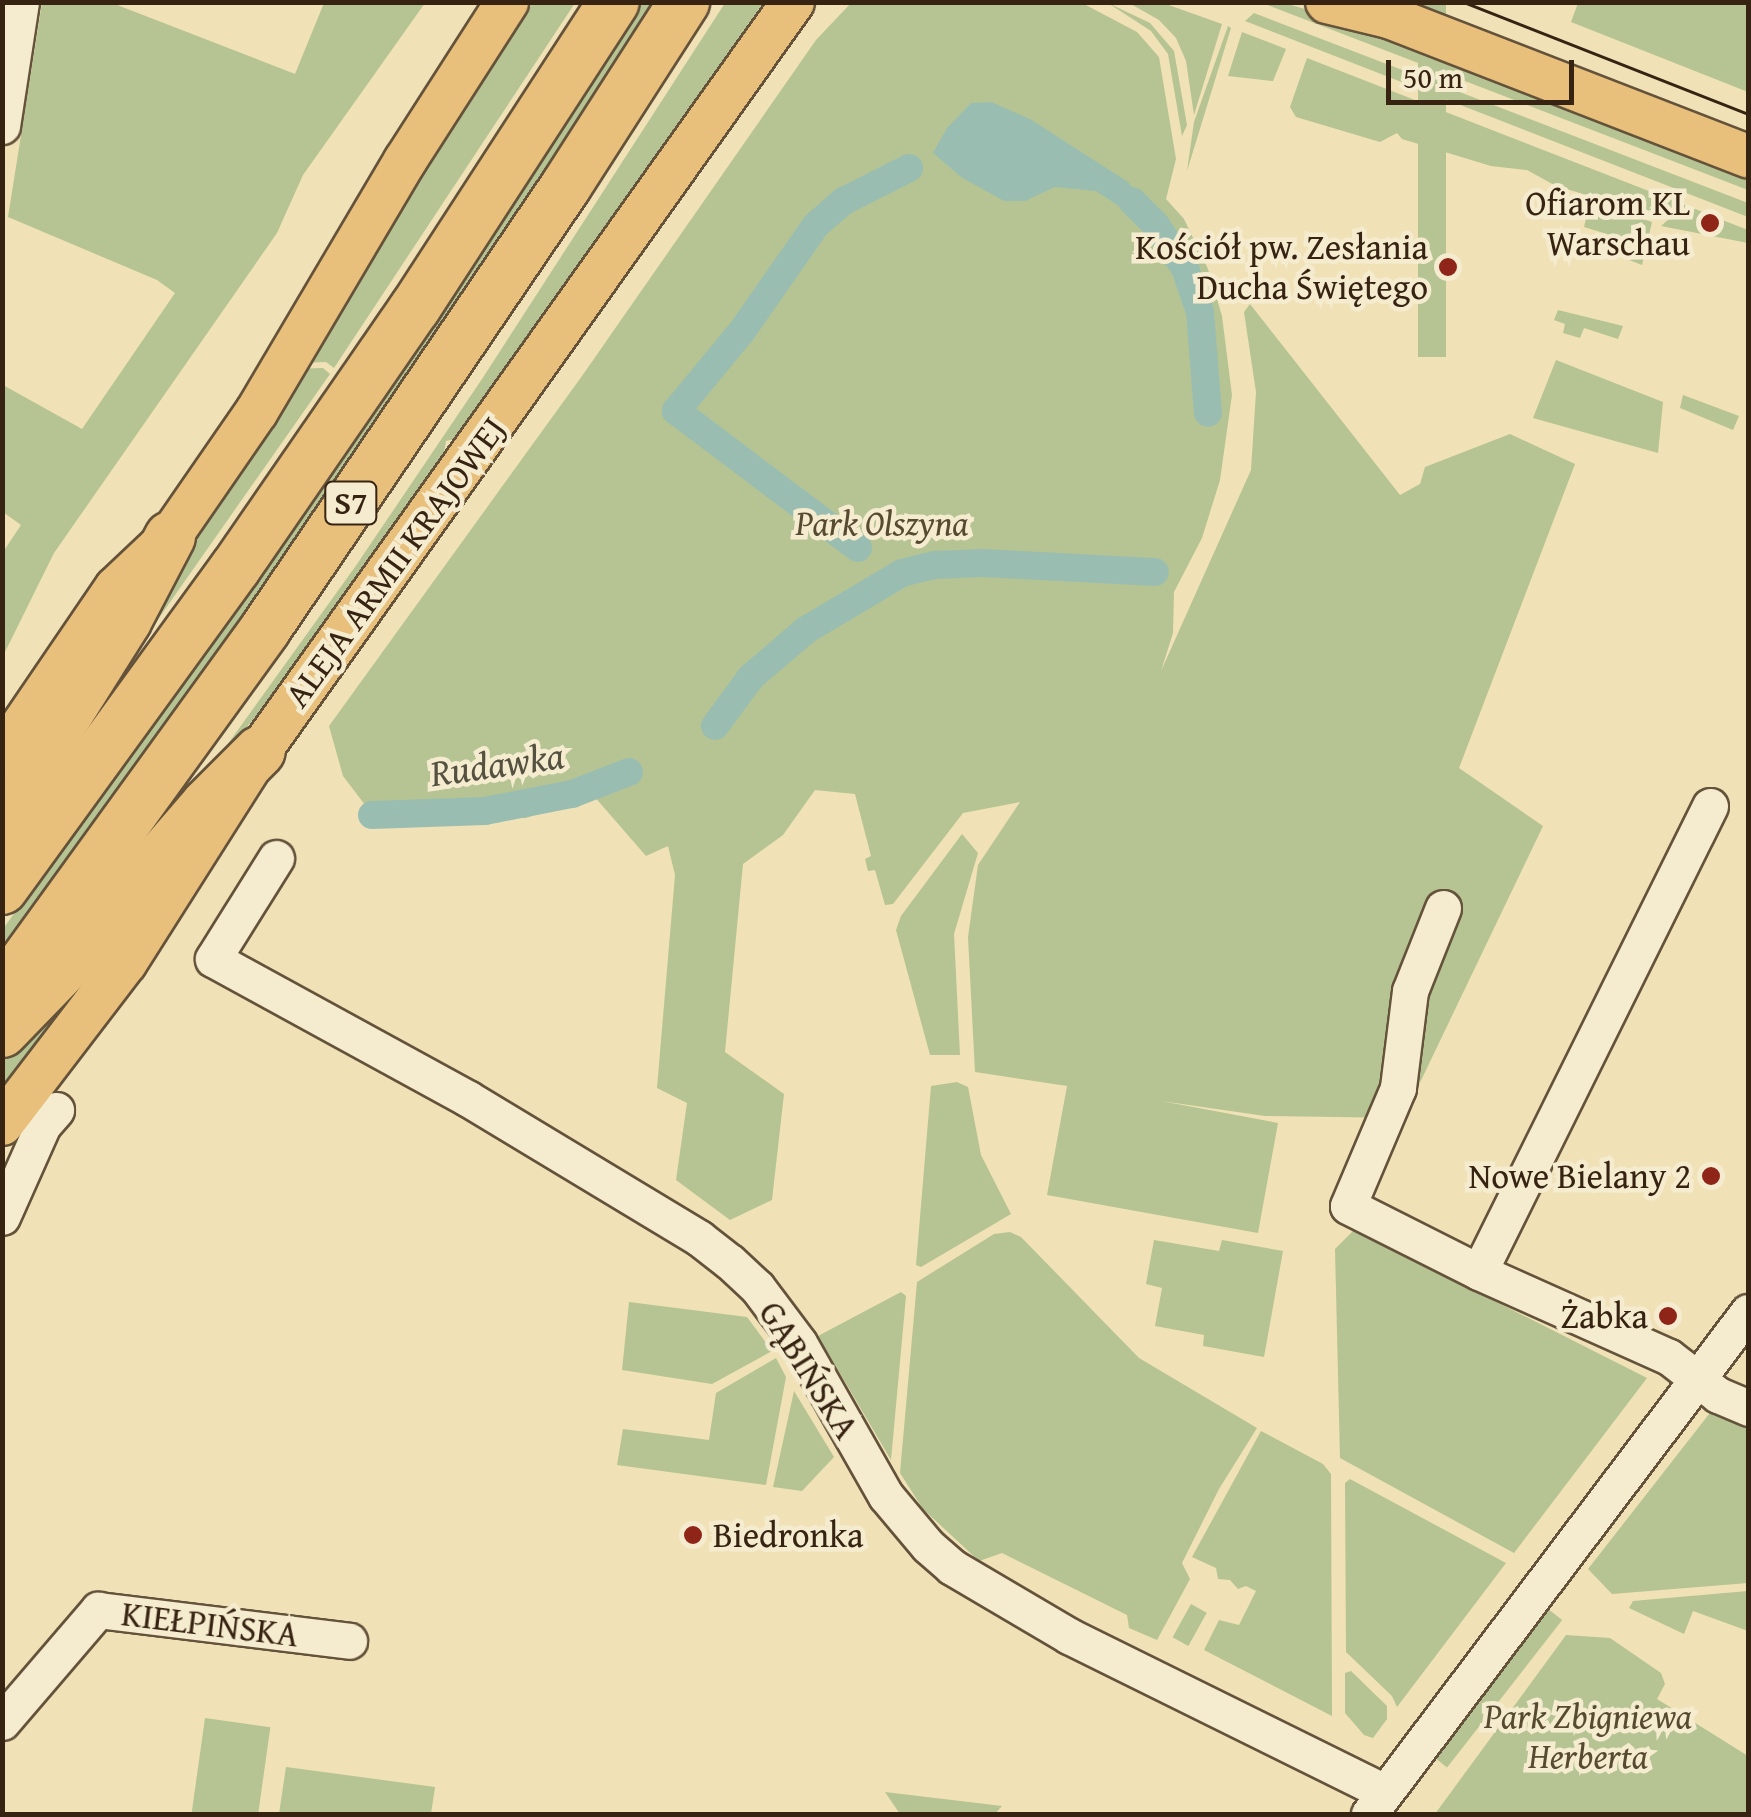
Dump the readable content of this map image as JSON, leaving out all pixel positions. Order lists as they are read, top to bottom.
{
  "streets": {
    "highway": ["S7", "ALEJA ARMII KRAJOWEJ"],
    "street": ["GĄBIŃSKA", "KIEŁPIŃSKA"]
  },
  "water": ["Rudawka"],
  "parks": ["Park Olszyna", "Park Zbigniewa Herberta"],
  "places": [
    "Ofiarom KL Warschau",
    "Kościół pw. Zesłania Ducha Świętego",
    "Nowe Bielany 2",
    "Żabka",
    "Biedronka"
  ],
  "scale_bar": "50 m"
}
